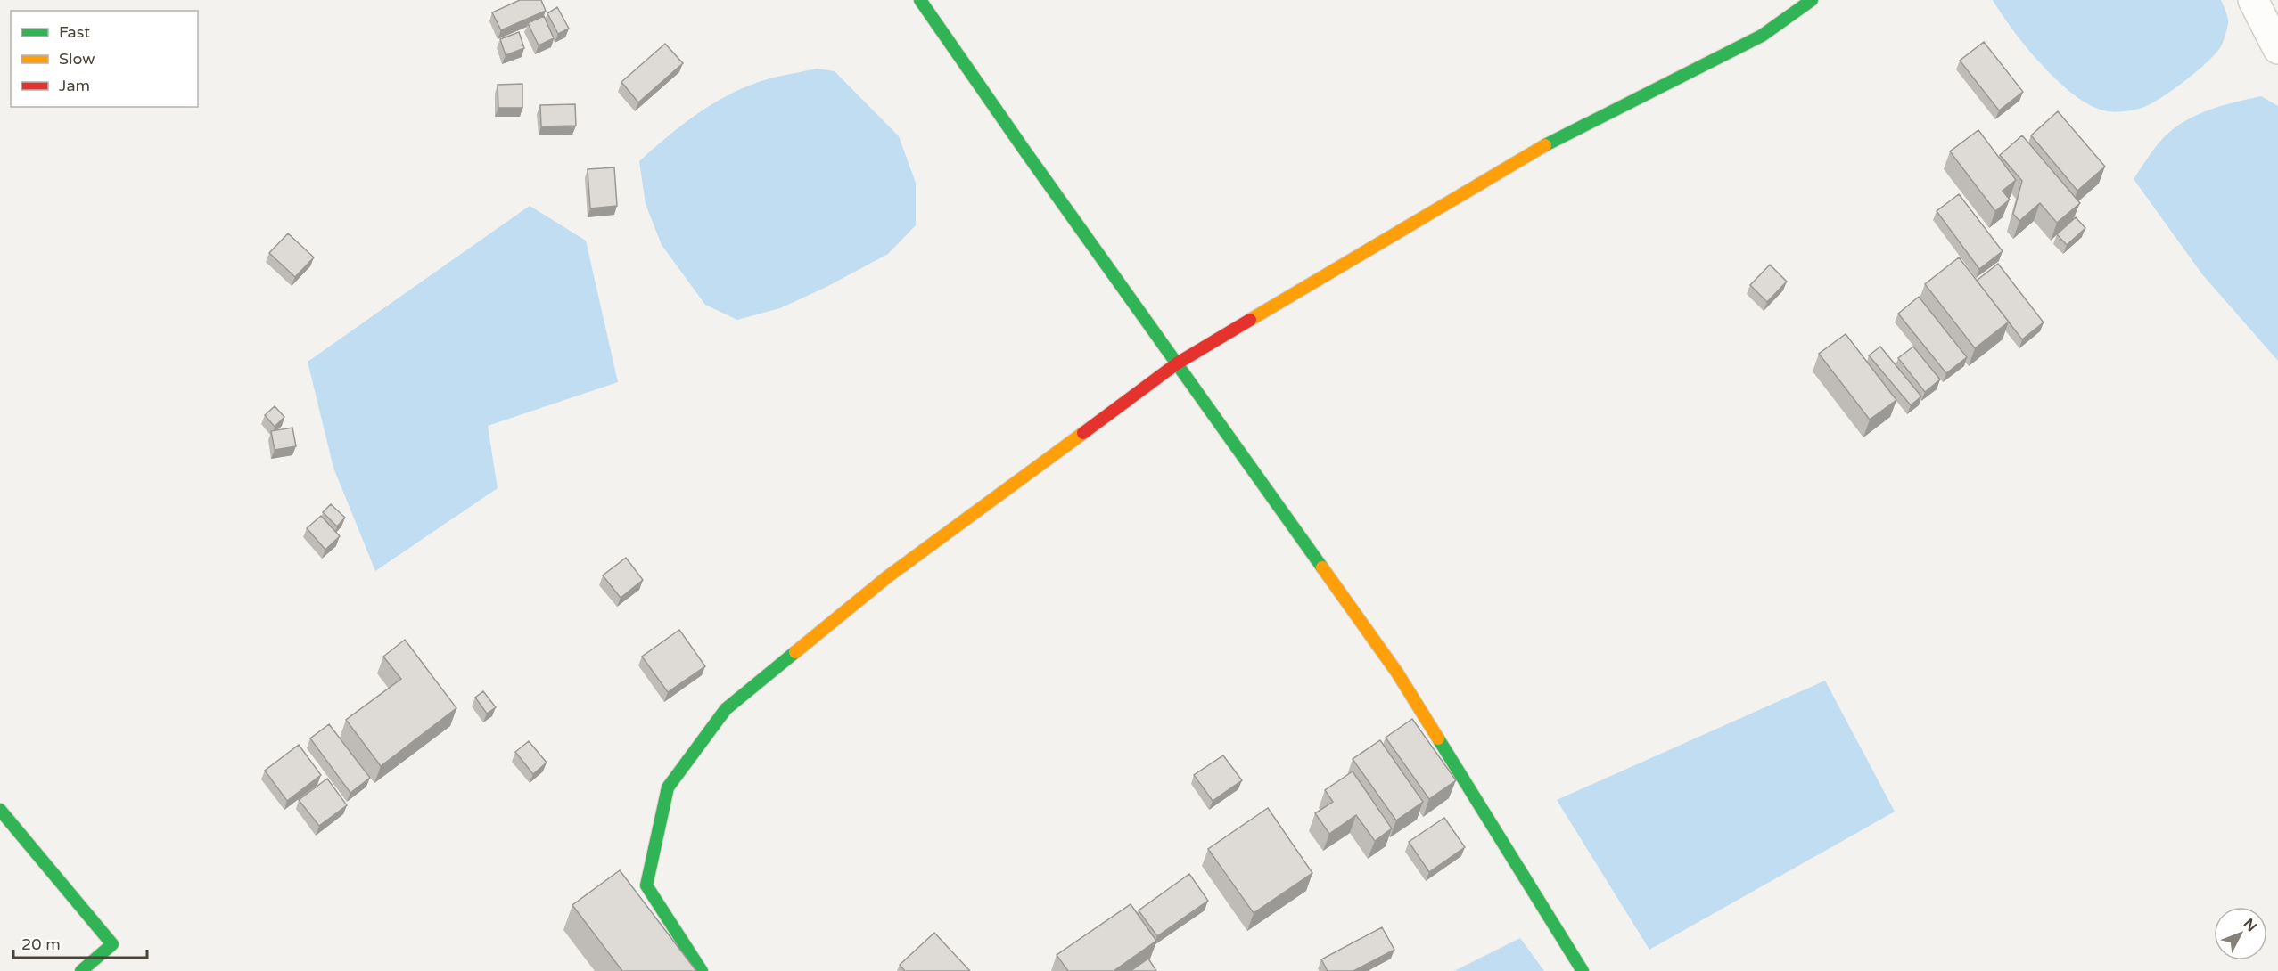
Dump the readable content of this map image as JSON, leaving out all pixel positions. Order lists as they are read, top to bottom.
{
  "legend": ["Fast", "Slow", "Jam"],
  "scale_bar": "20 m",
  "north": "top right"
}
